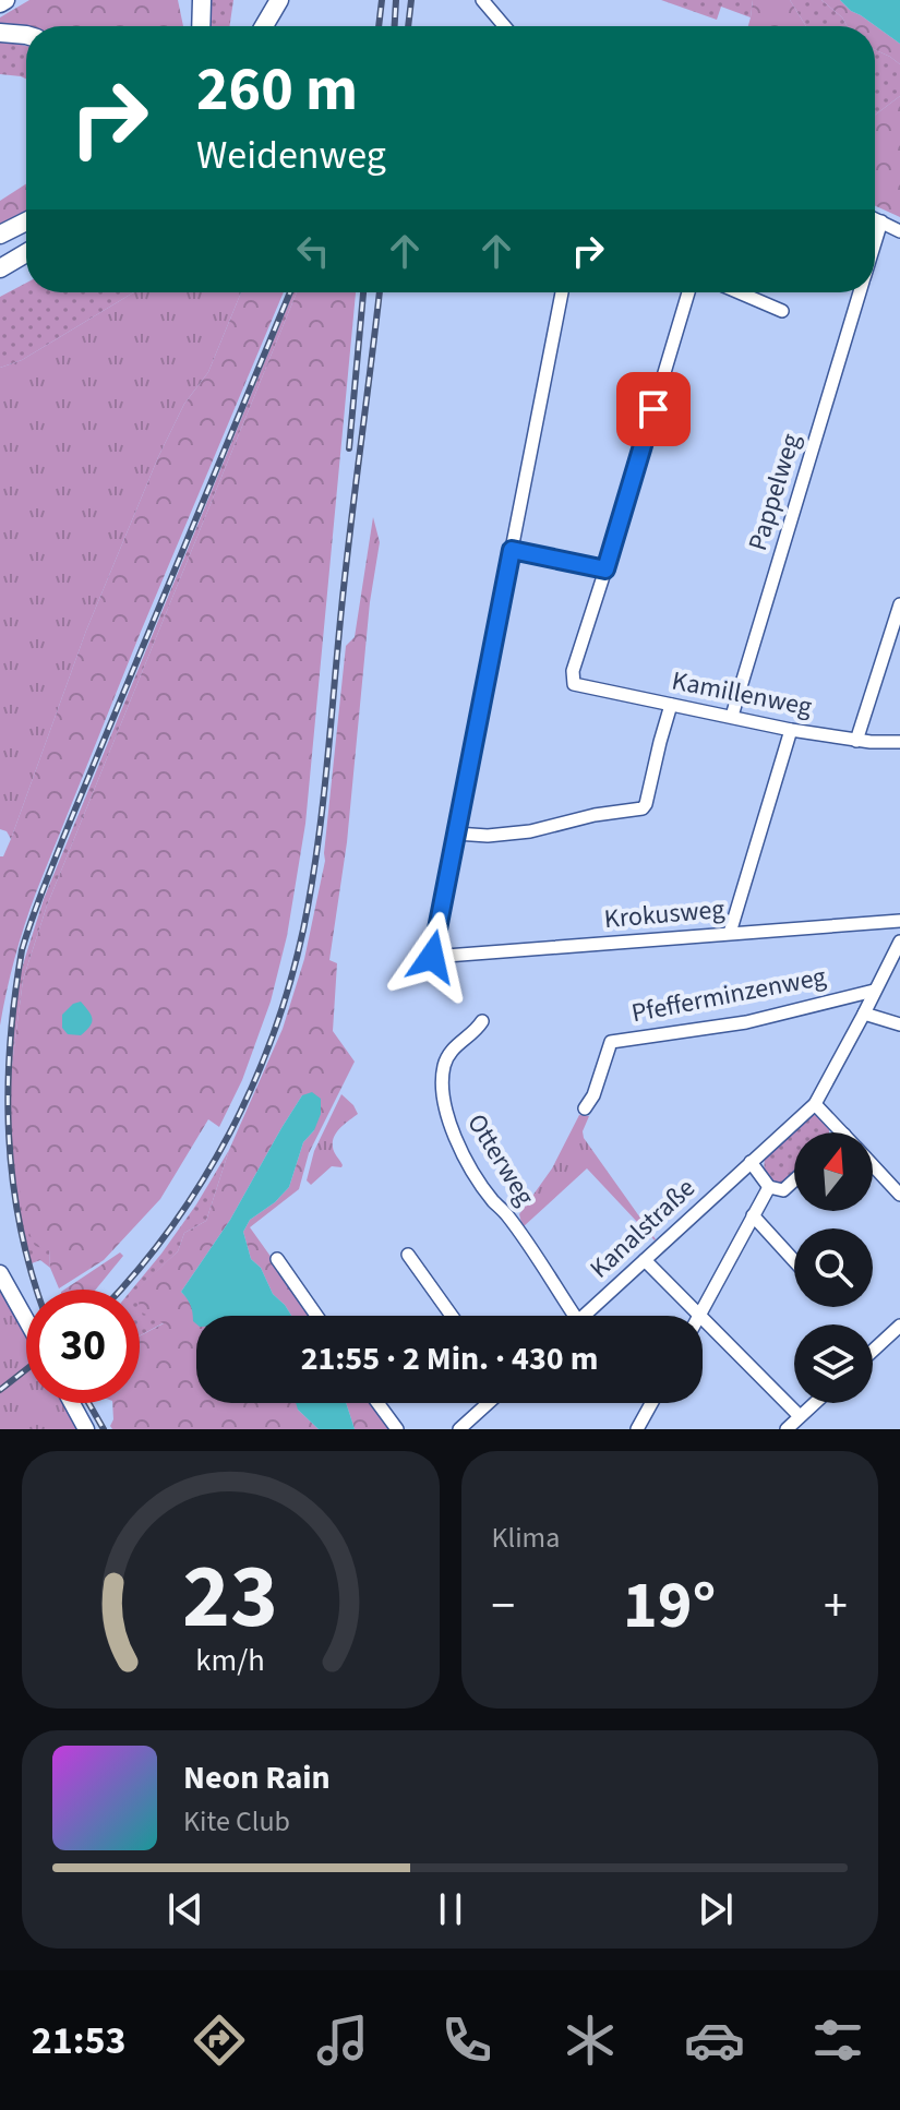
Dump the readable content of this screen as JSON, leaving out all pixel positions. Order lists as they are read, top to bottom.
{
  "streets": {
    "street": [
      "Pappelweg",
      "Kamillenweg",
      "Krokusweg",
      "Pfefferminzenweg",
      "Otterweg",
      "Kanalstraße"
    ]
  },
  "crossings": [
    ["Pappelweg", "Kamillenweg"]
  ],
  "north": "top",
  "page": {
    "turn": ["260 m", "Weidenweg"],
    "limit": "30",
    "trip": "21:55 · 2 Min. · 430 m",
    "tile": "Klima",
    "heat": ["−", "19°", "+"],
    "song": ["Neon Rain", "Kite Club"],
    "tabs": "21:53",
    "gauge": ["23", "km/h"]
  }
}
